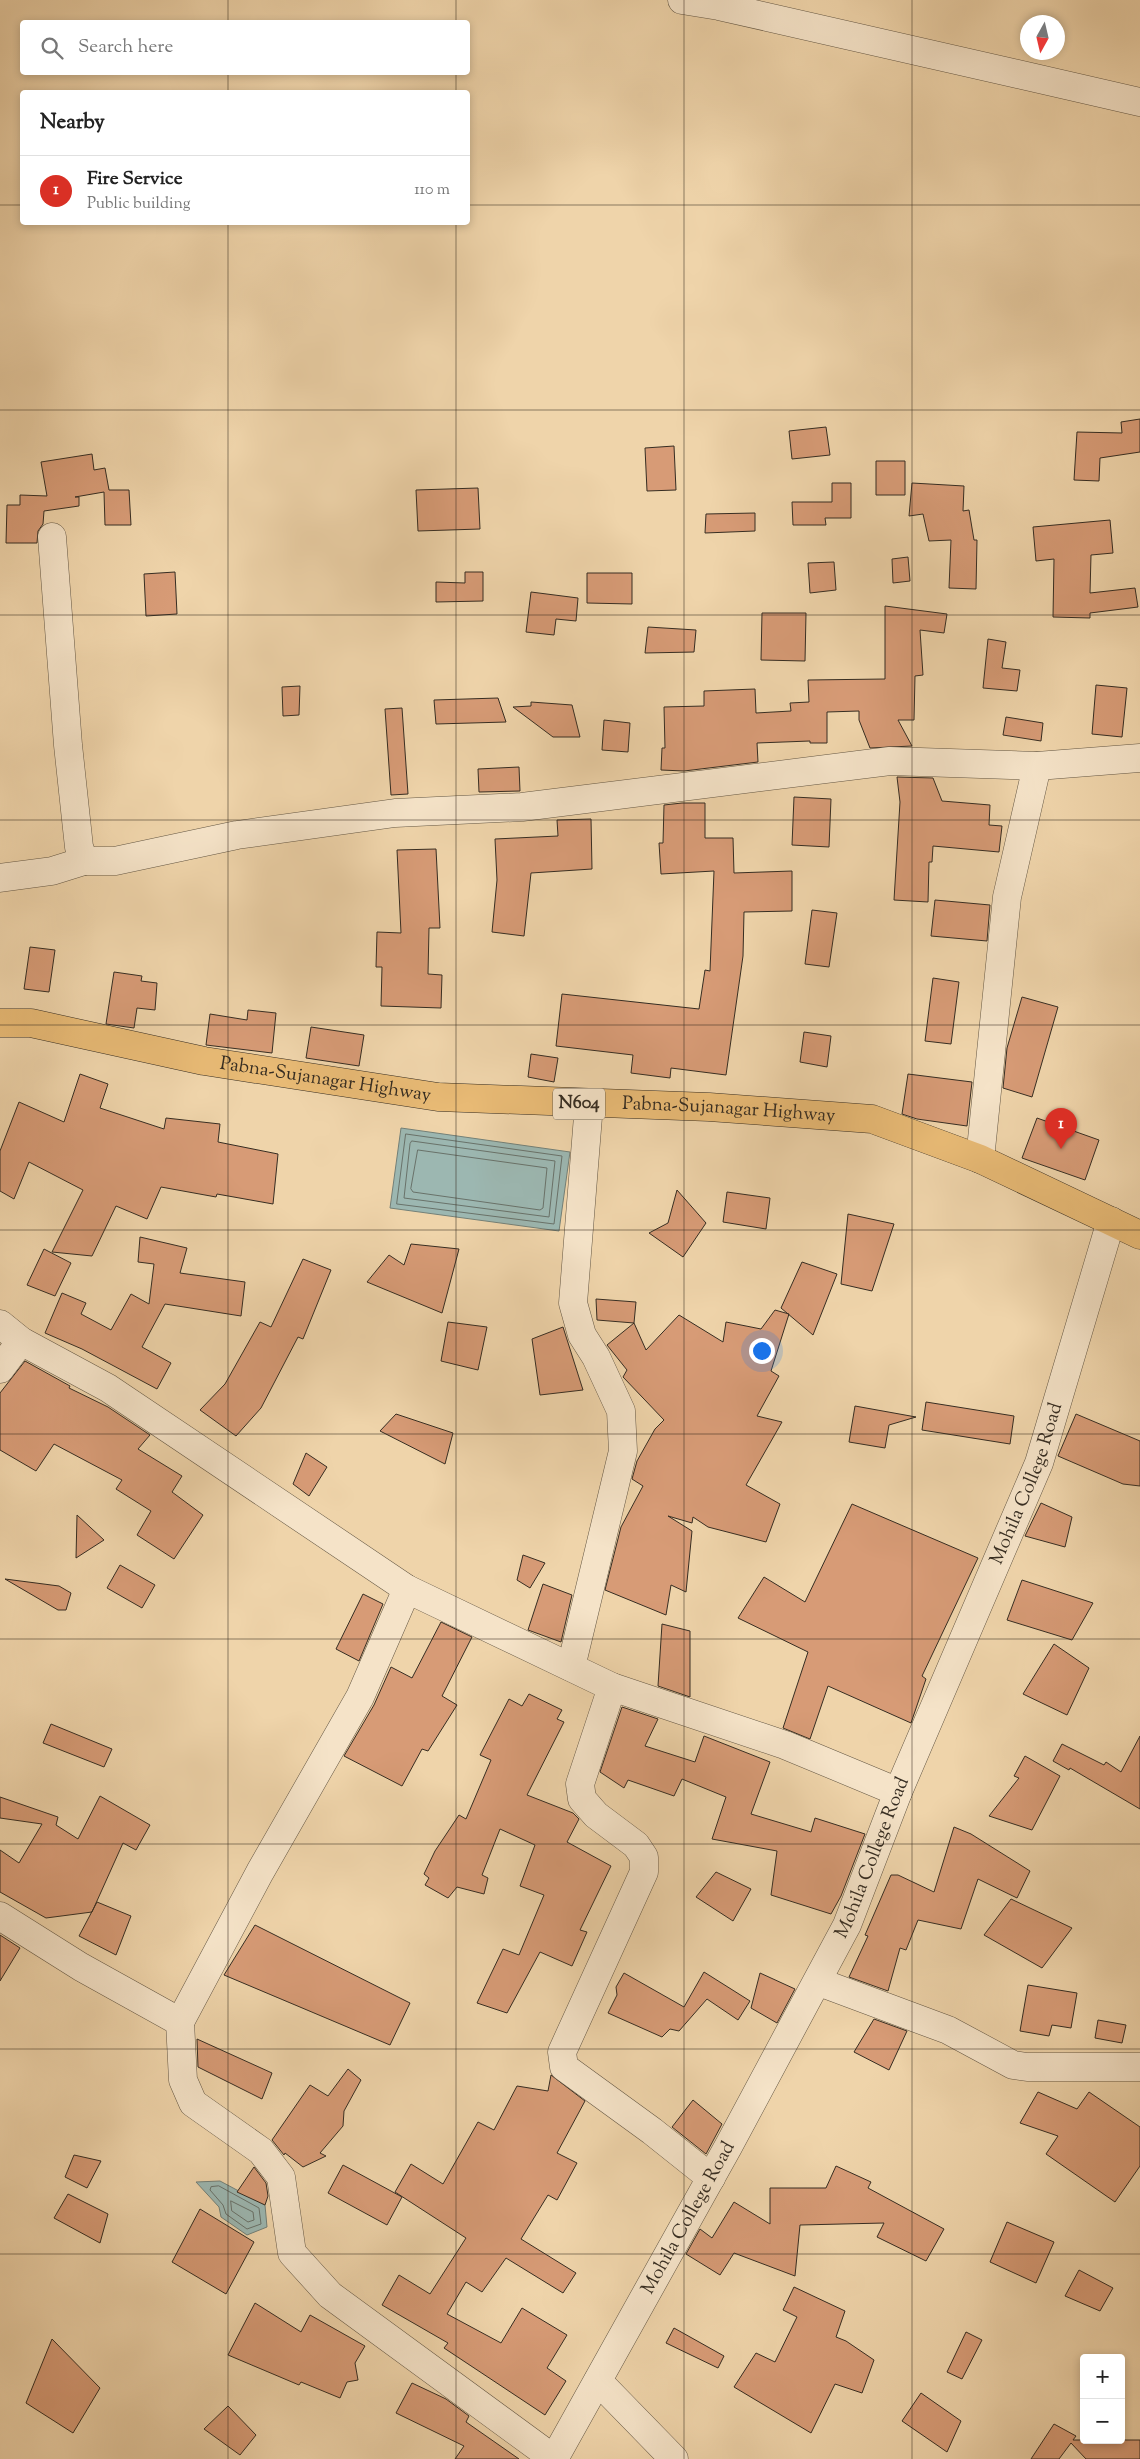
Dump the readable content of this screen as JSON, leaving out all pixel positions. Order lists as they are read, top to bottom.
{
  "streets": {
    "highway": ["Pabna-Sujanagar Highway", "N604"],
    "street": ["Mohila College Road"]
  },
  "crossings": [
    ["Pabna-Sujanagar Highway", "Mohila College Road"]
  ],
  "north": "bottom",
  "page": {
    "search": "Search here",
    "heading": "Nearby",
    "list": [
      {
        "mark": "1",
        "name": "Fire Service",
        "note": "Public building",
        "value": "110 m"
      }
    ],
    "pins": "1",
    "map_buttons": ["+", "−"]
  }
}
